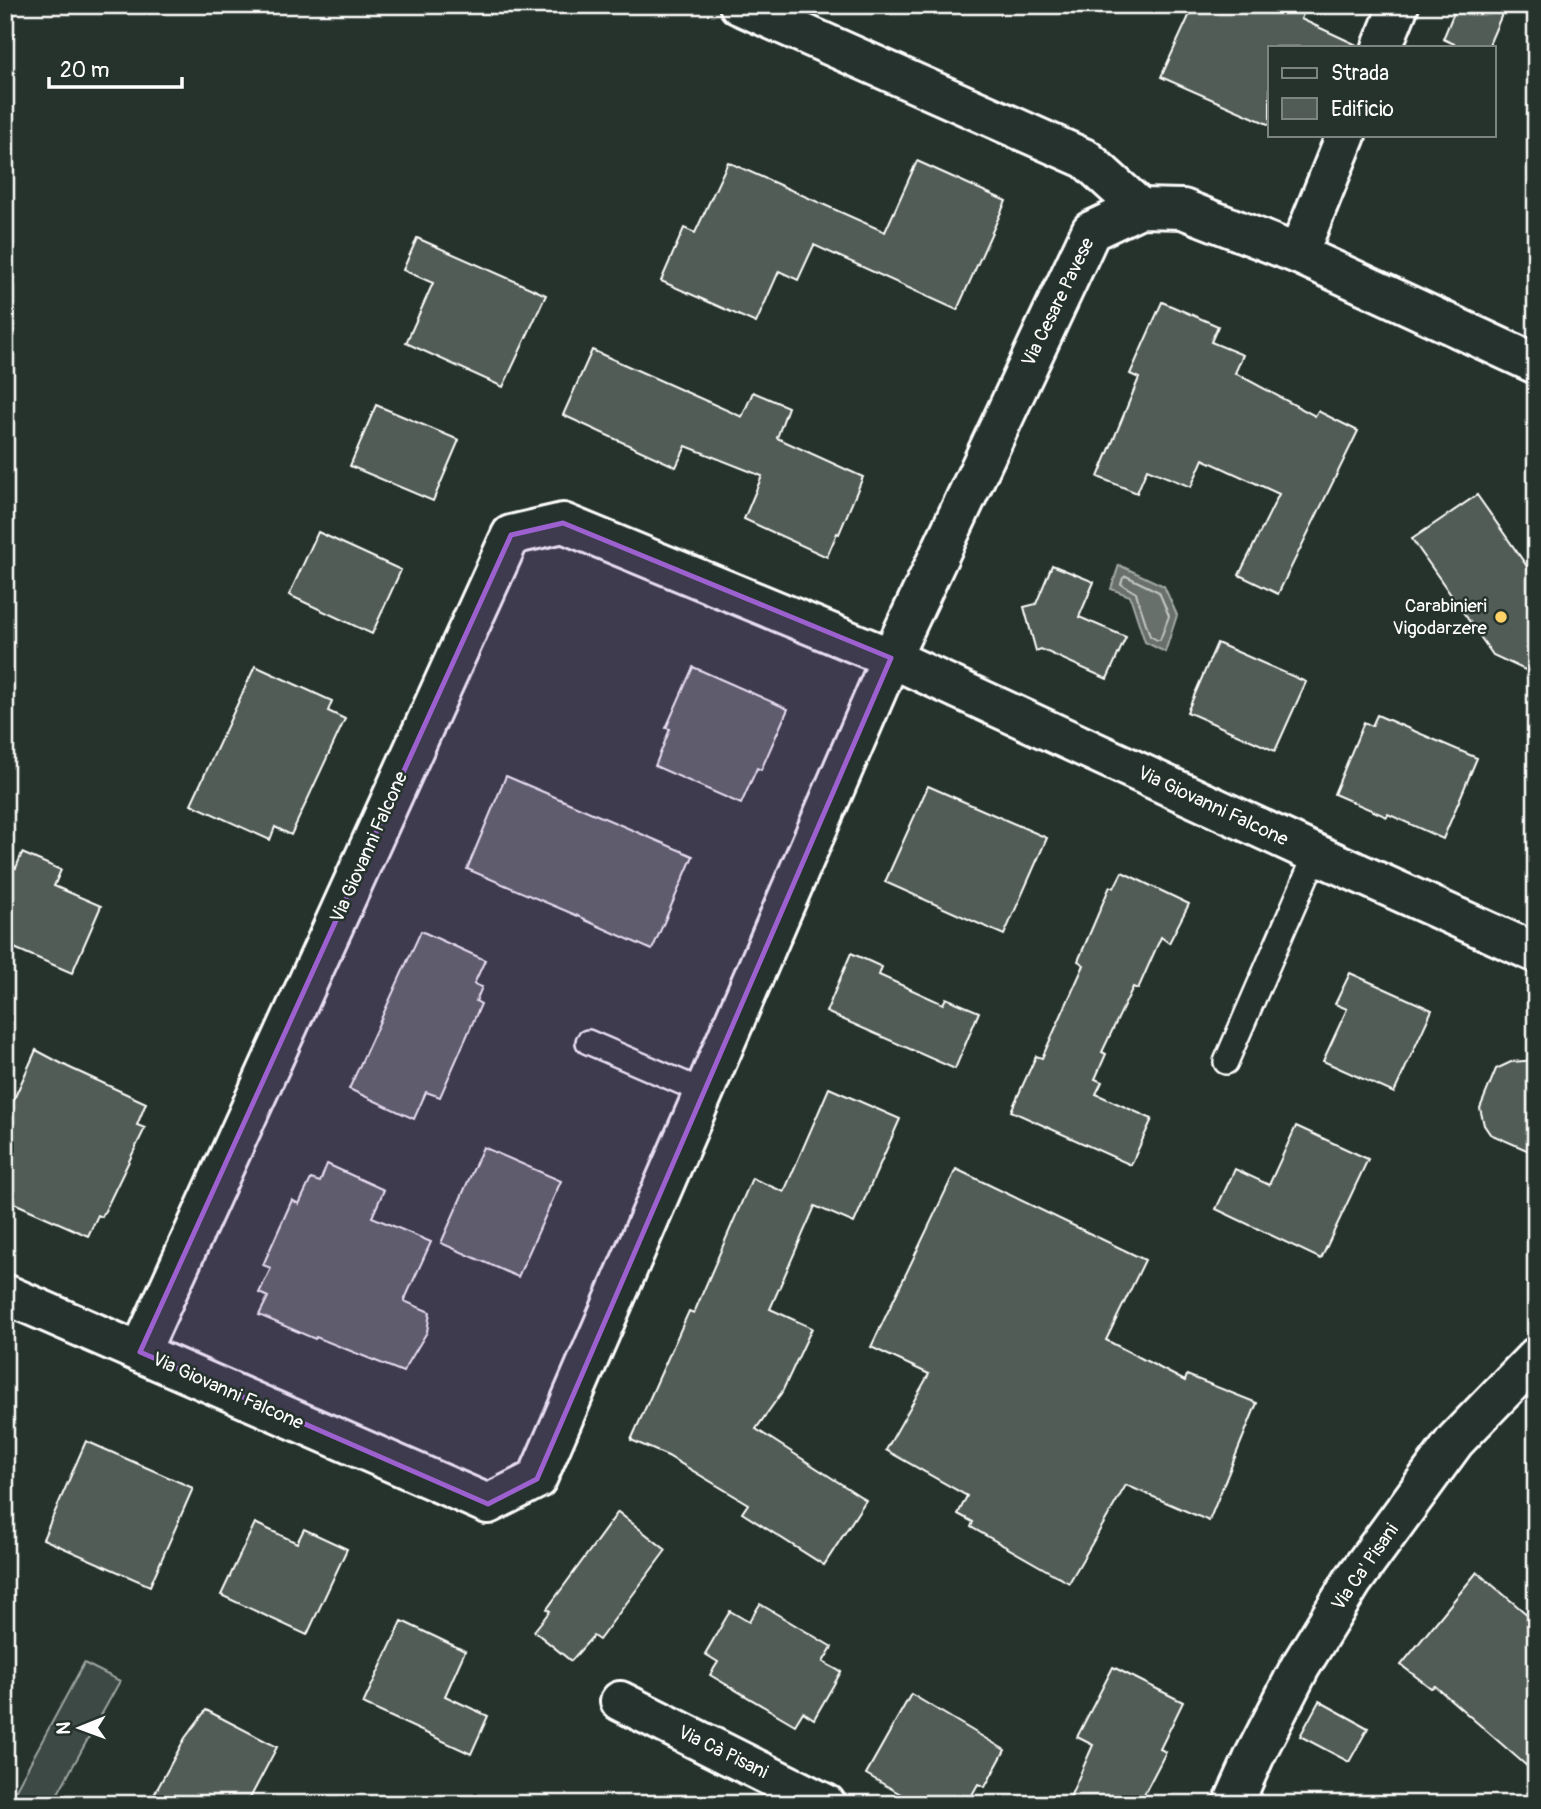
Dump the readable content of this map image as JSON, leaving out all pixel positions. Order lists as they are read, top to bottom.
{
  "streets": {
    "street": [
      "Via Cesare Pavese",
      "Via Giovanni Falcone",
      "Via Ca' Pisani",
      "Via Cà Pisani"
    ]
  },
  "crossings": [
    ["Via Cesare Pavese", "Via Giovanni Falcone"]
  ],
  "places": ["Carabinieri Vigodarzere"],
  "legend": ["Strada", "Edificio"],
  "scale_bar": "20 m",
  "north": "left"
}
